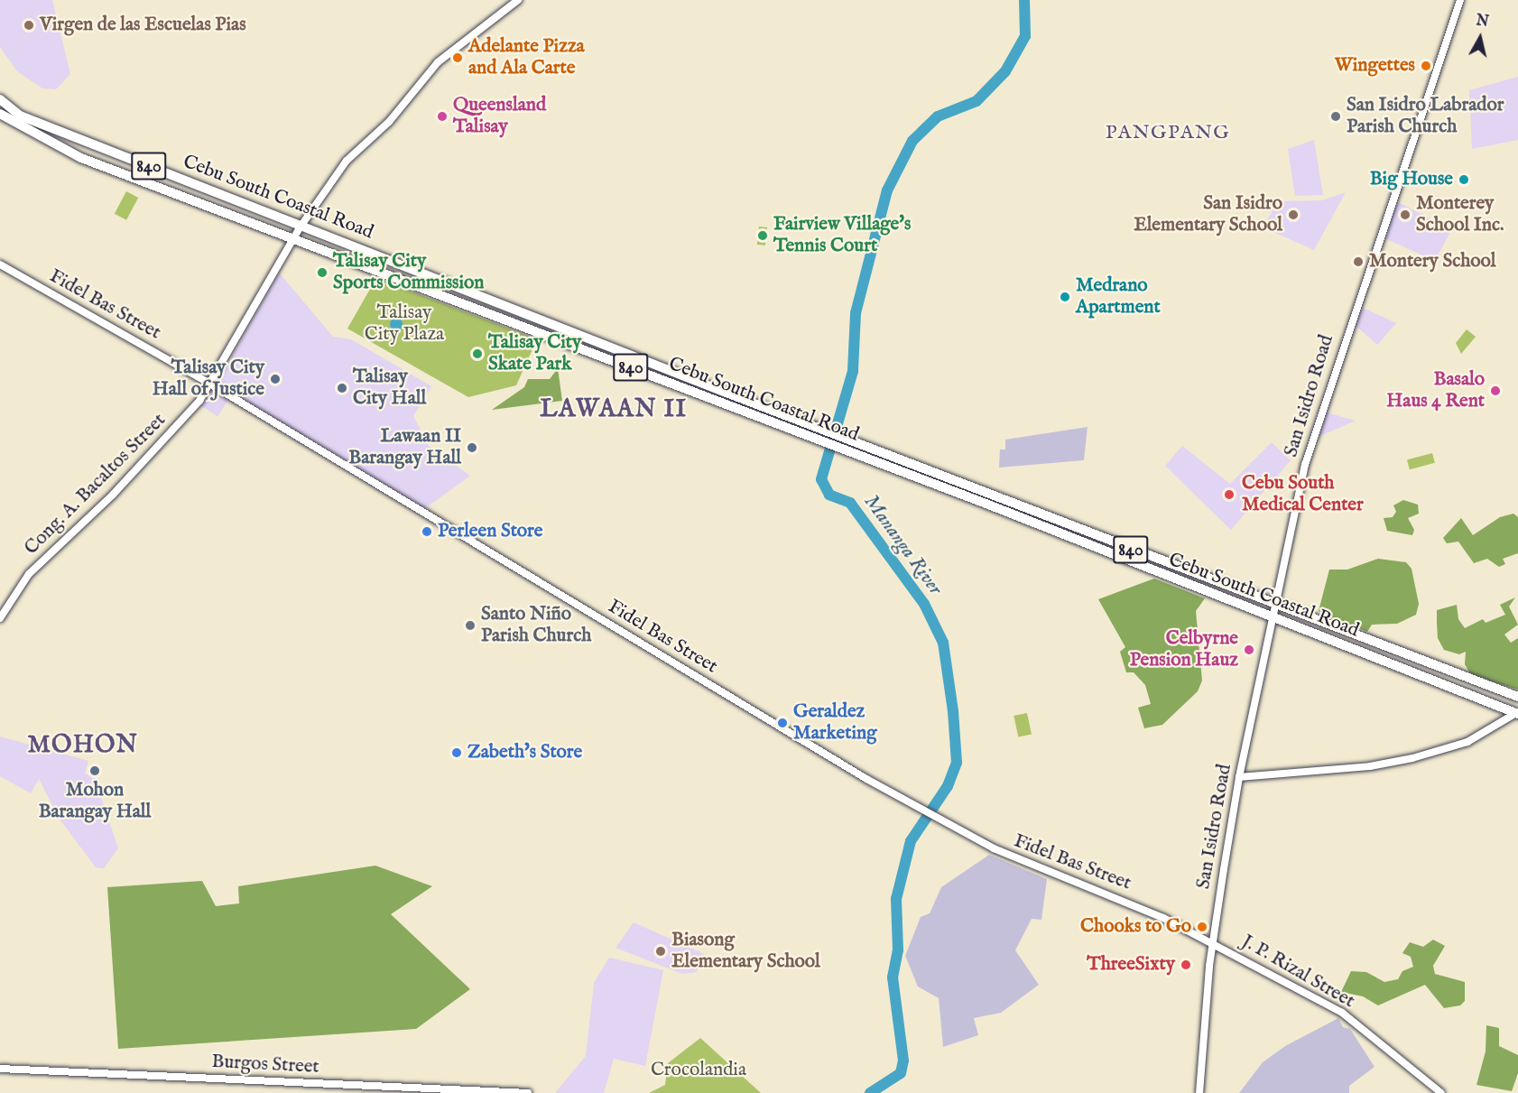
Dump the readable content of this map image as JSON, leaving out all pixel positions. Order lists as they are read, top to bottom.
{
  "streets": {
    "highway": ["840", "Cebu South Coastal Road"],
    "street": [
      "Fidel Bas Street",
      "San Isidro Road",
      "Cong. A. Bacaltos Street",
      "J. P. Rizal Street",
      "Burgos Street"
    ]
  },
  "crossings": [
    ["Cebu South Coastal Road", "San Isidro Road"],
    ["Cebu South Coastal Road", "Cong. A. Bacaltos Street"],
    ["Fidel Bas Street", "San Isidro Road"],
    ["Fidel Bas Street", "Cong. A. Bacaltos Street"],
    ["Fidel Bas Street", "J. P. Rizal Street"],
    ["San Isidro Road", "J. P. Rizal Street"]
  ],
  "districts": ["PANGPANG", "LAWAAN II", "MOHON"],
  "water": ["Mananga River"],
  "parks": ["Talisay City Plaza", "Crocolandia"],
  "places": [
    "Virgen de las Escuelas Pias",
    "Adelante Pizza and Ala Carte",
    "Wingettes",
    "Queensland Talisay",
    "San Isidro Labrador Parish Church",
    "Big House",
    "San Isidro Elementary School",
    "Monterey School Inc.",
    "Fairview Village's Tennis Court",
    "Montery School",
    "Talisay City Sports Commission",
    "Medrano Apartment",
    "Talisay City Skate Park",
    "Talisay City Hall of Justice",
    "Talisay City Hall",
    "Basalo Haus 4 Rent",
    "Lawaan II Barangay Hall",
    "Cebu South Medical Center",
    "Perleen Store",
    "Santo Niño Parish Church",
    "Celbyrne Pension Hauz",
    "Geraldez Marketing",
    "Zabeth's Store",
    "Mohon Barangay Hall",
    "Chooks to Go",
    "Biasong Elementary School",
    "ThreeSixty"
  ],
  "north": "top"
}
